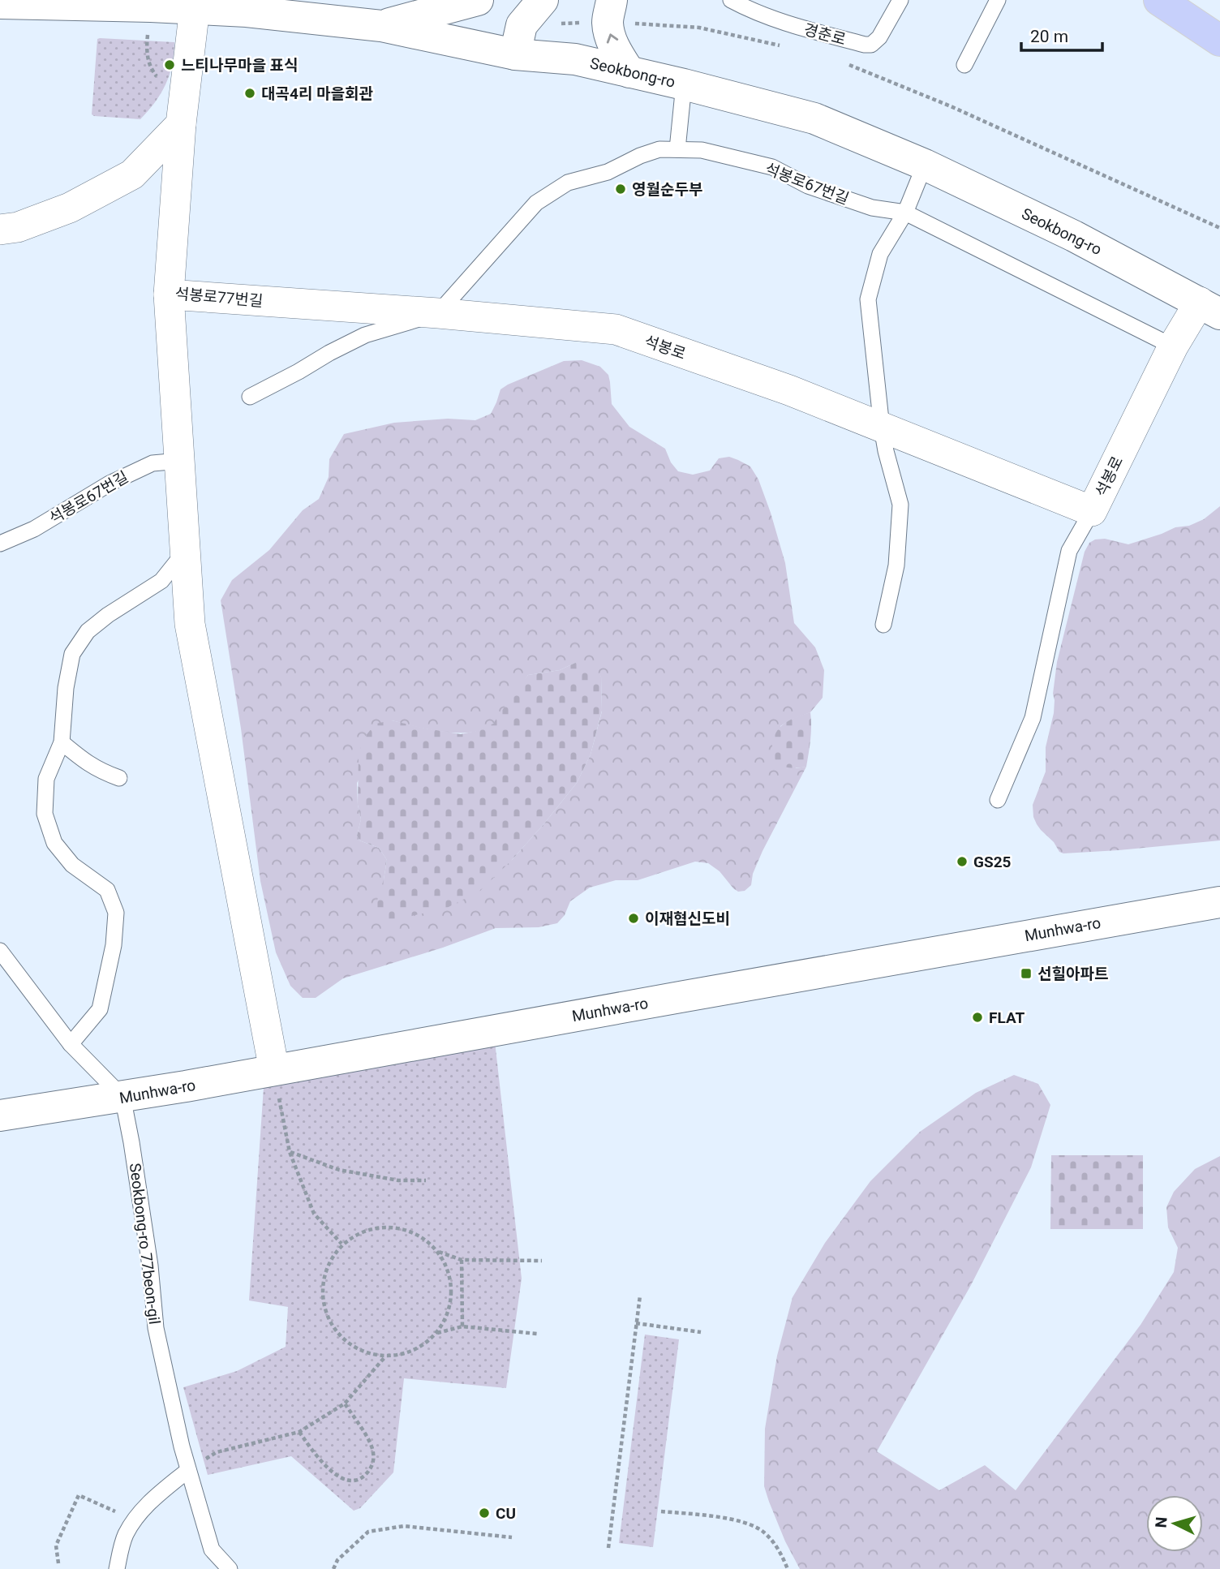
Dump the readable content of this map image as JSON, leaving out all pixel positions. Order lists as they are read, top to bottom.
{
  "streets": {
    "main road": ["Seokbong-ro", "Munhwa-ro"],
    "street": ["석봉로77번길", "석봉로"],
    "lane": ["경춘로", "석봉로67번길", "Seokbong-ro 77beon-gil"]
  },
  "crossings": [
    ["Seokbong-ro", "석봉로"],
    ["석봉로67번길", "석봉로77번길"],
    ["석봉로67번길", "석봉로"],
    ["석봉로77번길", "석봉로"],
    ["Munhwa-ro", "Seokbong-ro 77beon-gil"]
  ],
  "places": {
    "other": [
      "느티나무마을 표식",
      "대곡4리 마을회관",
      "영월순두부",
      "GS25",
      "이재협신도비",
      "FLAT",
      "CU"
    ],
    "transit": ["선힐아파트"]
  },
  "scale_bar": "20 m",
  "north": "left"
}
